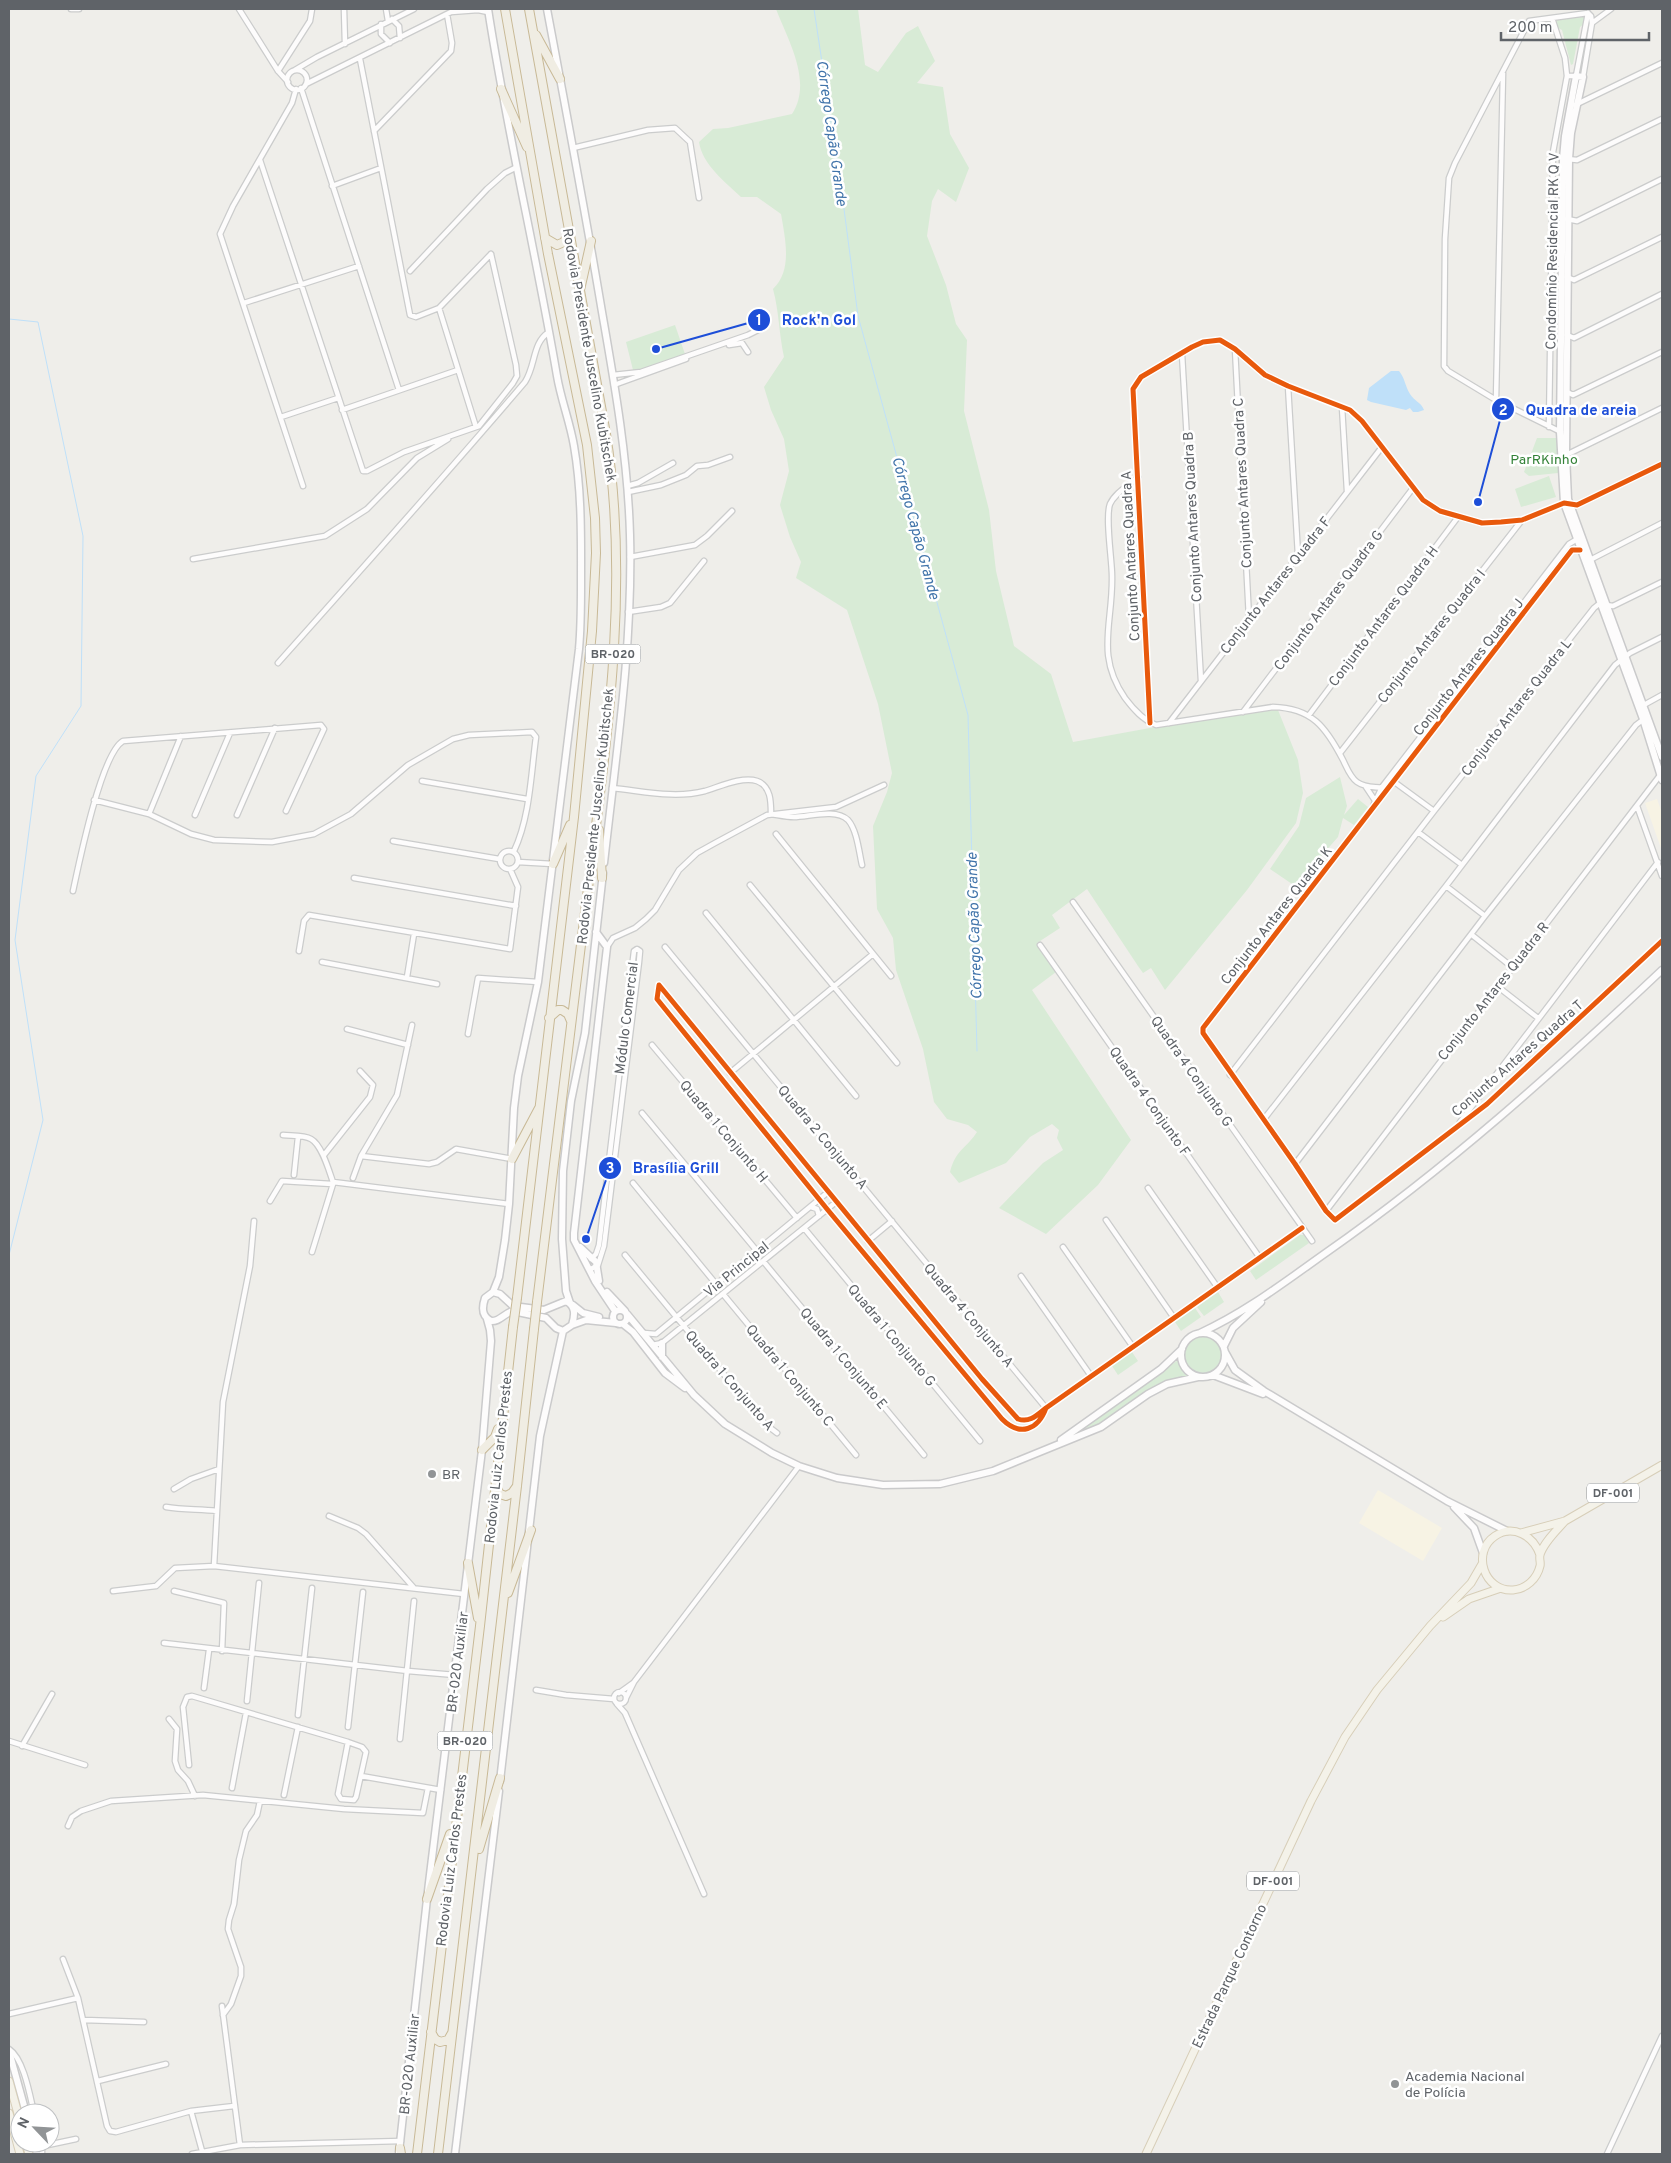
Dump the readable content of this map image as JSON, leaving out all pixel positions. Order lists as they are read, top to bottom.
{
  "streets": {
    "highway": ["Rodovia Presidente Juscelino Kubitschek", "BR-020", "Rodovia Luiz Carlos Prestes"],
    "main road": [
      "Módulo Comercial",
      "DF-001",
      "BR-020 Auxiliar",
      "Estrada Parque Contorno"
    ],
    "street": [
      "Condomínio Residencial RK Q V",
      "Conjunto Antares Quadra C",
      "Conjunto Antares Quadra B",
      "Conjunto Antares Quadra A",
      "Conjunto Antares Quadra F",
      "Conjunto Antares Quadra G",
      "Conjunto Antares Quadra H",
      "Conjunto Antares Quadra I",
      "Conjunto Antares Quadra J",
      "Conjunto Antares Quadra L",
      "Conjunto Antares Quadra K",
      "Conjunto Antares Quadra R",
      "Conjunto Antares Quadra T",
      "Quadra 4 Conjunto G",
      "Quadra 4 Conjunto F",
      "Quadra 1 Conjunto H",
      "Quadra 2 Conjunto A",
      "Via Principal",
      "Quadra 4 Conjunto A",
      "Quadra 1 Conjunto G",
      "Quadra 1 Conjunto E",
      "Quadra 1 Conjunto C",
      "Quadra 1 Conjunto A"
    ]
  },
  "crossings": [
    ["Rodovia Presidente Juscelino Kubitschek", "Rodovia Luiz Carlos Prestes"],
    ["Conjunto Antares Quadra C", "Conjunto Antares Quadra F"],
    ["Conjunto Antares Quadra B", "Conjunto Antares Quadra A"],
    ["Conjunto Antares Quadra B", "Conjunto Antares Quadra F"],
    ["Conjunto Antares Quadra J", "Conjunto Antares Quadra K"],
    ["Conjunto Antares Quadra L", "Conjunto Antares Quadra K"],
    ["Conjunto Antares Quadra R", "Conjunto Antares Quadra T"],
    ["Quadra 1 Conjunto H", "Via Principal"],
    ["Quadra 2 Conjunto A", "Quadra 4 Conjunto A"],
    ["Via Principal", "Quadra 1 Conjunto G"],
    ["Via Principal", "Quadra 1 Conjunto E"],
    ["Via Principal", "Quadra 1 Conjunto C"],
    ["Via Principal", "Quadra 1 Conjunto A"],
    ["DF-001", "Estrada Parque Contorno"]
  ],
  "water": ["Córrego Capão Grande"],
  "parks": ["ParRKinho"],
  "places": [
    "Rock'n Gol",
    "Quadra de areia",
    "Brasília Grill",
    "BR",
    "Academia Nacional de Polícia"
  ],
  "scale_bar": "200 m",
  "north": "top left"
}
